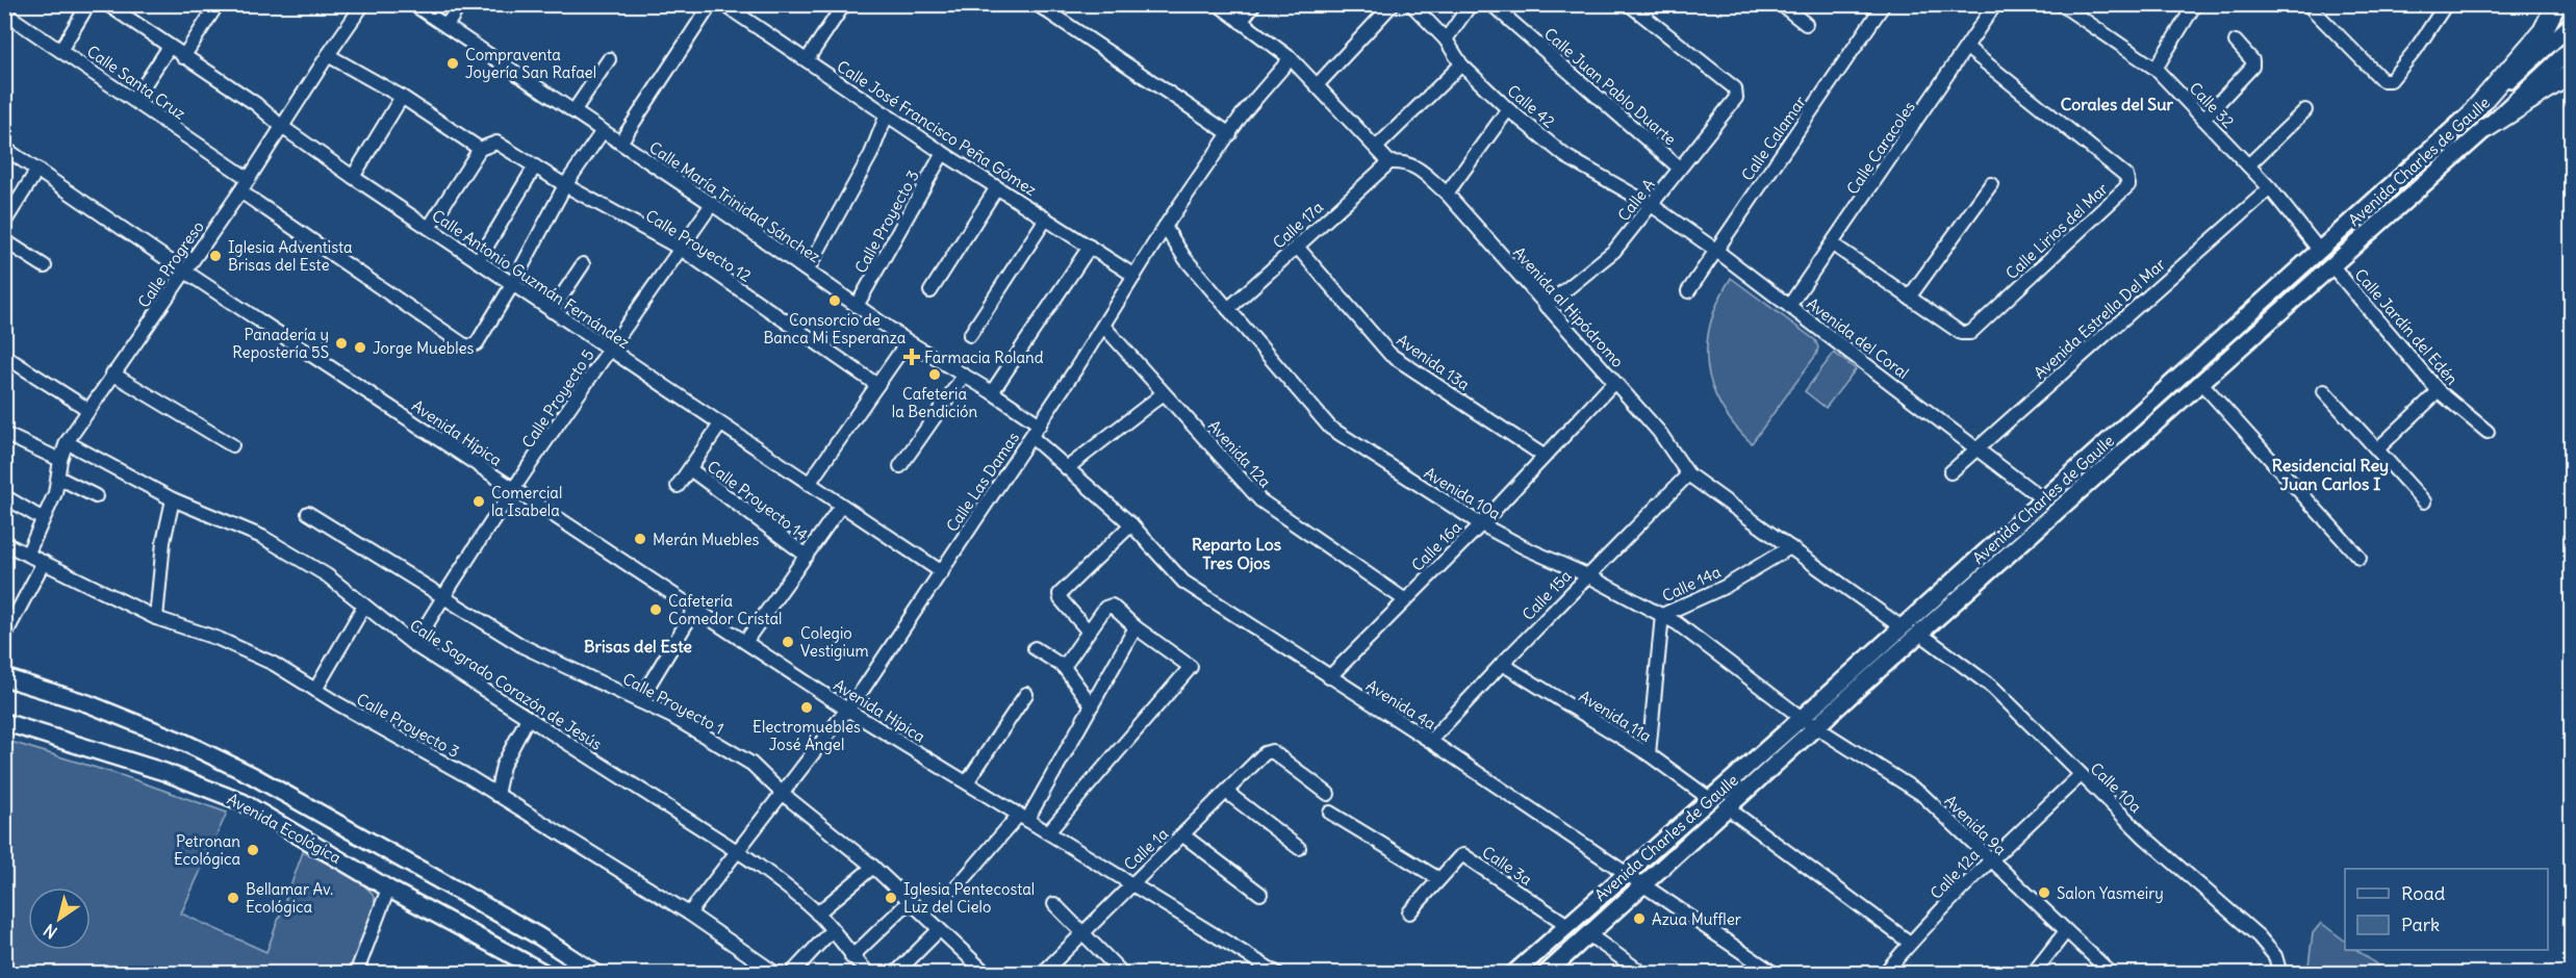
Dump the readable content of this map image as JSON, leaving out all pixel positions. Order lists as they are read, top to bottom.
{
  "streets": {
    "main road": ["Avenida Charles de Gaulle", "Avenida Ecológica"],
    "street": [
      "Calle Santa Cruz",
      "Calle Juan Pablo Duarte",
      "Calle 32",
      "Calle 42",
      "Calle José Francisco Peña Gómez",
      "Calle Calamar",
      "Calle Caracoles",
      "Calle A",
      "Calle María Trinidad Sánchez",
      "Calle Proyecto 3",
      "Calle 17a",
      "Calle Lirios del Mar",
      "Calle Proyecto 12",
      "Calle Progreso",
      "Calle Antonio Guzmán Fernández",
      "Avenida al Hipódromo",
      "Avenida Estrella Del Mar",
      "Calle Jardín del Edén",
      "Avenida del Coral",
      "Avenida 13a",
      "Calle Proyecto 5",
      "Avenida Hípica",
      "Avenida 12a",
      "Calle Las Damas",
      "Avenida 10a",
      "Calle Proyecto 14",
      "Calle 16a",
      "Calle 14a",
      "Calle 15a",
      "Calle Sagrado Corazón de Jesús",
      "Calle Proyecto 1",
      "Avenida 4a",
      "Avenida 11a",
      "Calle 10a",
      "Avenida 9a",
      "Calle 1a",
      "Calle 3a",
      "Calle 12a"
    ]
  },
  "crossings": [
    ["Calle Santa Cruz", "Calle Progreso"],
    ["Calle Juan Pablo Duarte", "Calle A"],
    ["Calle 32", "Avenida Charles de Gaulle"],
    ["Calle 32", "Avenida Estrella Del Mar"],
    ["Calle 42", "Calle A"],
    ["Calle 42", "Avenida del Coral"],
    ["Calle José Francisco Peña Gómez", "Calle Proyecto 3"],
    ["Calle José Francisco Peña Gómez", "Calle Las Damas"],
    ["Calle Calamar", "Avenida del Coral"],
    ["Calle Caracoles", "Calle Lirios del Mar"],
    ["Calle Caracoles", "Avenida del Coral"],
    ["Avenida Charles de Gaulle", "Avenida al Hipódromo"],
    ["Avenida Charles de Gaulle", "Calle Jardín del Edén"],
    ["Avenida Charles de Gaulle", "Avenida del Coral"],
    ["Avenida Charles de Gaulle", "Avenida 10a"],
    ["Avenida Charles de Gaulle", "Avenida 4a"],
    ["Avenida Charles de Gaulle", "Avenida 11a"],
    ["Avenida Charles de Gaulle", "Calle 10a"],
    ["Avenida Charles de Gaulle", "Avenida 9a"],
    ["Avenida Charles de Gaulle", "Calle 3a"],
    ["Calle A", "Avenida al Hipódromo"],
    ["Calle A", "Avenida del Coral"],
    ["Calle María Trinidad Sánchez", "Calle Proyecto 3"],
    ["Calle María Trinidad Sánchez", "Calle Proyecto 5"],
    ["Calle María Trinidad Sánchez", "Calle Las Damas"],
    ["Calle Proyecto 3", "Calle Progreso"],
    ["Calle Proyecto 3", "Calle Las Damas"],
    ["Calle 17a", "Avenida al Hipódromo"],
    ["Calle 17a", "Avenida 13a"],
    ["Calle 17a", "Avenida 10a"],
    ["Calle Proyecto 12", "Calle Proyecto 5"],
    ["Calle Progreso", "Calle Antonio Guzmán Fernández"],
    ["Calle Progreso", "Avenida Hípica"],
    ["Calle Progreso", "Calle Sagrado Corazón de Jesús"],
    ["Calle Antonio Guzmán Fernández", "Calle Proyecto 5"],
    ["Calle Antonio Guzmán Fernández", "Calle Las Damas"],
    ["Avenida al Hipódromo", "Calle 16a"],
    ["Avenida al Hipódromo", "Calle 14a"],
    ["Avenida al Hipódromo", "Calle 15a"],
    ["Avenida Estrella Del Mar", "Avenida del Coral"],
    ["Avenida 13a", "Calle 16a"],
    ["Calle Proyecto 5", "Avenida Hípica"],
    ["Calle Proyecto 5", "Calle Sagrado Corazón de Jesús"],
    ["Calle Proyecto 5", "Calle Proyecto 1"],
    ["Avenida Hípica", "Calle Las Damas"],
    ["Avenida Hípica", "Calle 1a"],
    ["Avenida 12a", "Calle Las Damas"],
    ["Avenida 12a", "Calle 16a"],
    ["Calle Las Damas", "Avenida 10a"],
    ["Calle Las Damas", "Calle Sagrado Corazón de Jesús"],
    ["Calle Las Damas", "Calle Proyecto 1"],
    ["Calle Las Damas", "Avenida 4a"],
    ["Avenida 10a", "Calle 16a"],
    ["Avenida 10a", "Calle 14a"],
    ["Avenida 10a", "Calle 15a"],
    ["Avenida 10a", "Avenida 9a"],
    ["Calle 16a", "Avenida 4a"],
    ["Calle 14a", "Avenida 11a"],
    ["Calle 15a", "Avenida 4a"],
    ["Calle 15a", "Avenida 11a"],
    ["Calle 10a", "Calle 12a"],
    ["Avenida 9a", "Calle 12a"]
  ],
  "districts": [
    "Corales del Sur",
    "Residencial Rey Juan Carlos I",
    "Reparto Los Tres Ojos",
    "Brisas del Este"
  ],
  "places": {
    "other": [
      "Compraventa Joyería San Rafael",
      "Iglesia Adventista Brisas del Este",
      "Consorcio de Banca Mi Esperanza",
      "Panadería y Repostería 5S",
      "Jorge Muebles",
      "Cafeteria la Bendición",
      "Comercial la Isabela",
      "Merán Muebles",
      "Cafetería Comedor Cristal",
      "Colegio Vestigium",
      "Electromuebles José Ángel",
      "Petronan Ecológica",
      "Salon Yasmeiry",
      "Bellamar Av. Ecológica",
      "Iglesia Pentecostal Luz del Cielo",
      "Azua Muffler"
    ],
    "health": ["Farmacia Roland"]
  },
  "legend": ["Road", "Park"],
  "north": "bottom left"
}
